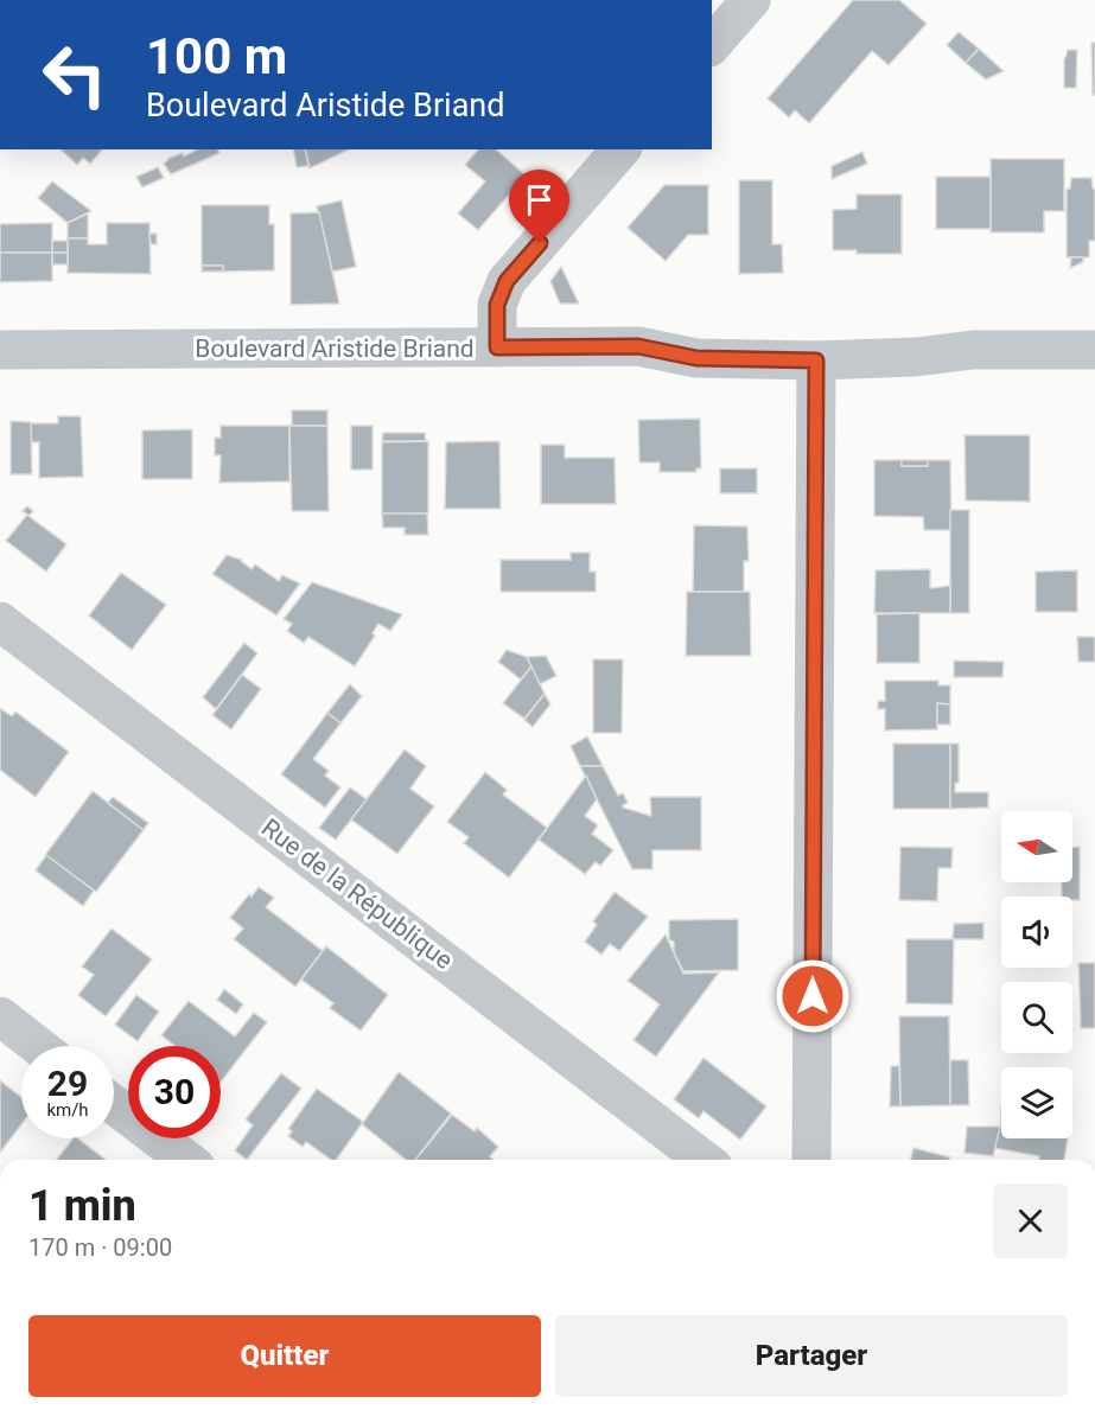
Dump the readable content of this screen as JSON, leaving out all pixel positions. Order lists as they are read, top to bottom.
{
  "streets": {
    "street": ["Boulevard Aristide Briand", "Rue de la République"]
  },
  "north": "left",
  "page": {
    "turn": ["100 m", "Boulevard Aristide Briand"],
    "speed": "29 km/h",
    "limit": "30",
    "heading": ["1 min", "170 m · 09:00"],
    "buttons": ["Quitter", "Partager"]
  }
}
